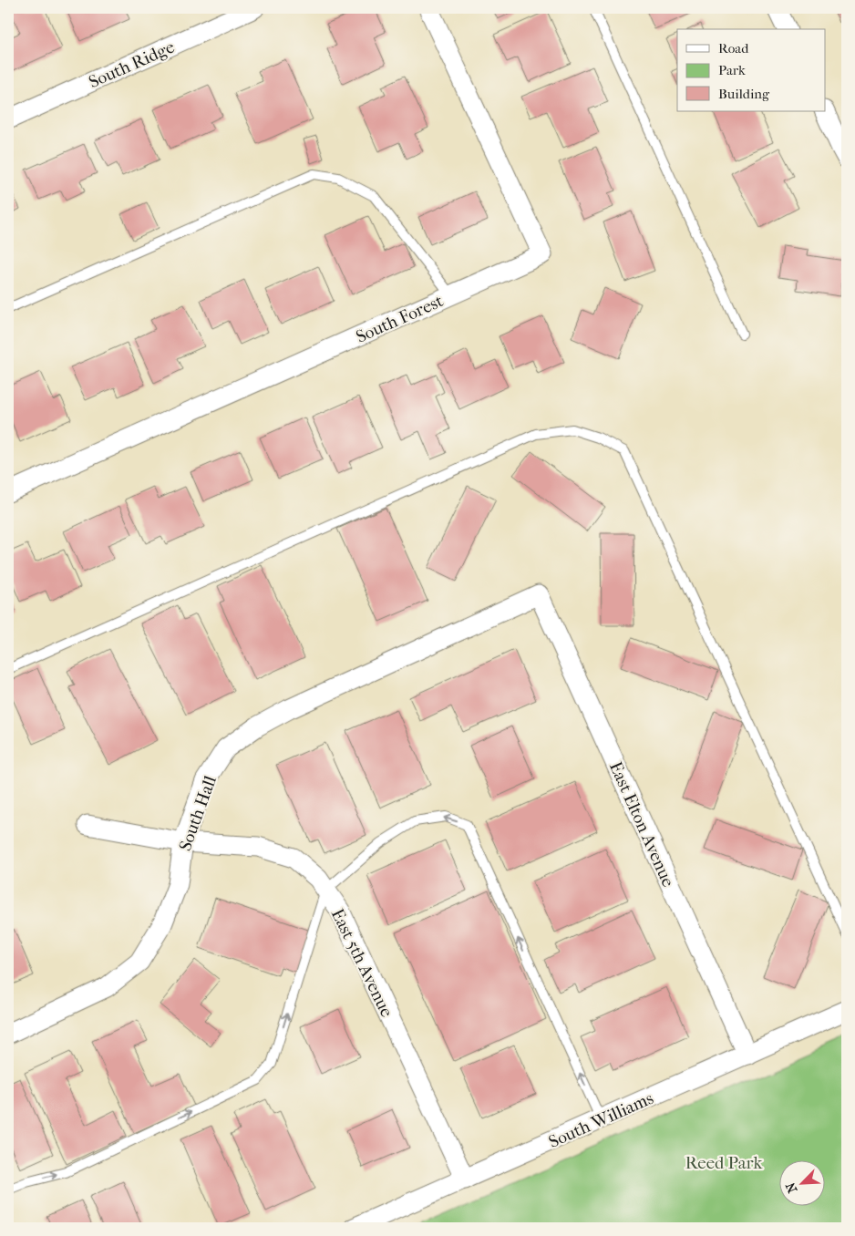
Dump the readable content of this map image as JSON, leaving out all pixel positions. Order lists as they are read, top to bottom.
{
  "streets": {
    "street": [
      "South Ridge",
      "South Forest",
      "South Hall",
      "East Elton Avenue",
      "East 5th Avenue",
      "South Williams"
    ]
  },
  "crossings": [
    ["South Hall", "East Elton Avenue"],
    ["South Hall", "East 5th Avenue"],
    ["East Elton Avenue", "South Williams"],
    ["East 5th Avenue", "South Williams"]
  ],
  "parks": ["Reed Park"],
  "legend": ["Road", "Park", "Building"],
  "north": "bottom left"
}
